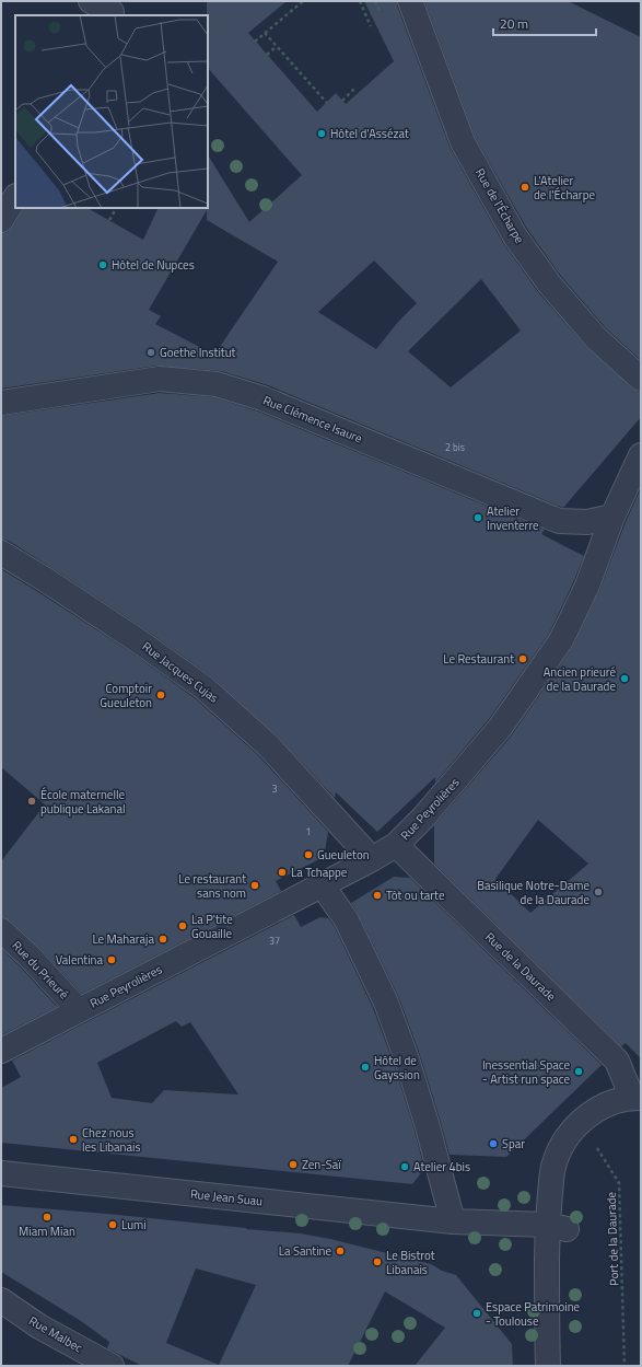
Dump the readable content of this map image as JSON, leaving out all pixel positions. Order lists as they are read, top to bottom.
{
  "streets": {
    "street": [
      "Rue de l'Écharpe",
      "Rue Clémence Isaure",
      "Rue Jacques Cujas",
      "Rue Peyrolières",
      "Rue de la Daurade",
      "Rue du Prieuré",
      "Rue Jean Suau",
      "Rue Malbec"
    ],
    "path": ["Port de la Daurade"]
  },
  "crossings": [
    ["Rue Clémence Isaure", "Rue Peyrolières"],
    ["Rue Jacques Cujas", "Rue Peyrolières"],
    ["Rue Peyrolières", "Rue de la Daurade"],
    ["Rue Peyrolières", "Rue du Prieuré"]
  ],
  "places": [
    "Hôtel d'Assézat",
    "L'Atelier de l'Écharpe",
    "Hôtel de Nupces",
    "Goethe Institut",
    "Atelier Inventerre",
    "Le Restaurant",
    "Ancien prieuré de la Daurade",
    "Comptoir Gueuleton",
    "École maternelle publique Lakanal",
    "Gueuleton",
    "La Tchappe",
    "Le restaurant sans nom",
    "Basilique Notre-Dame de la Daurade",
    "Tôt ou tarte",
    "La P'tite Gouaille",
    "Le Maharaja",
    "Valentina",
    "Hôtel de Gayssion",
    "Inessential Space - Artist run space",
    "Chez nous les Libanais",
    "Spar",
    "Zen-Saï",
    "Atelier 4bis",
    "Miam Mian",
    "Lumi",
    "La Santine",
    "Le Bistrot Libanais",
    "Espace Patrimoine - Toulouse"
  ],
  "house_numbers": [
    "2 bis",
    "3",
    "1",
    "37"
  ],
  "scale_bar": "20 m"
}
